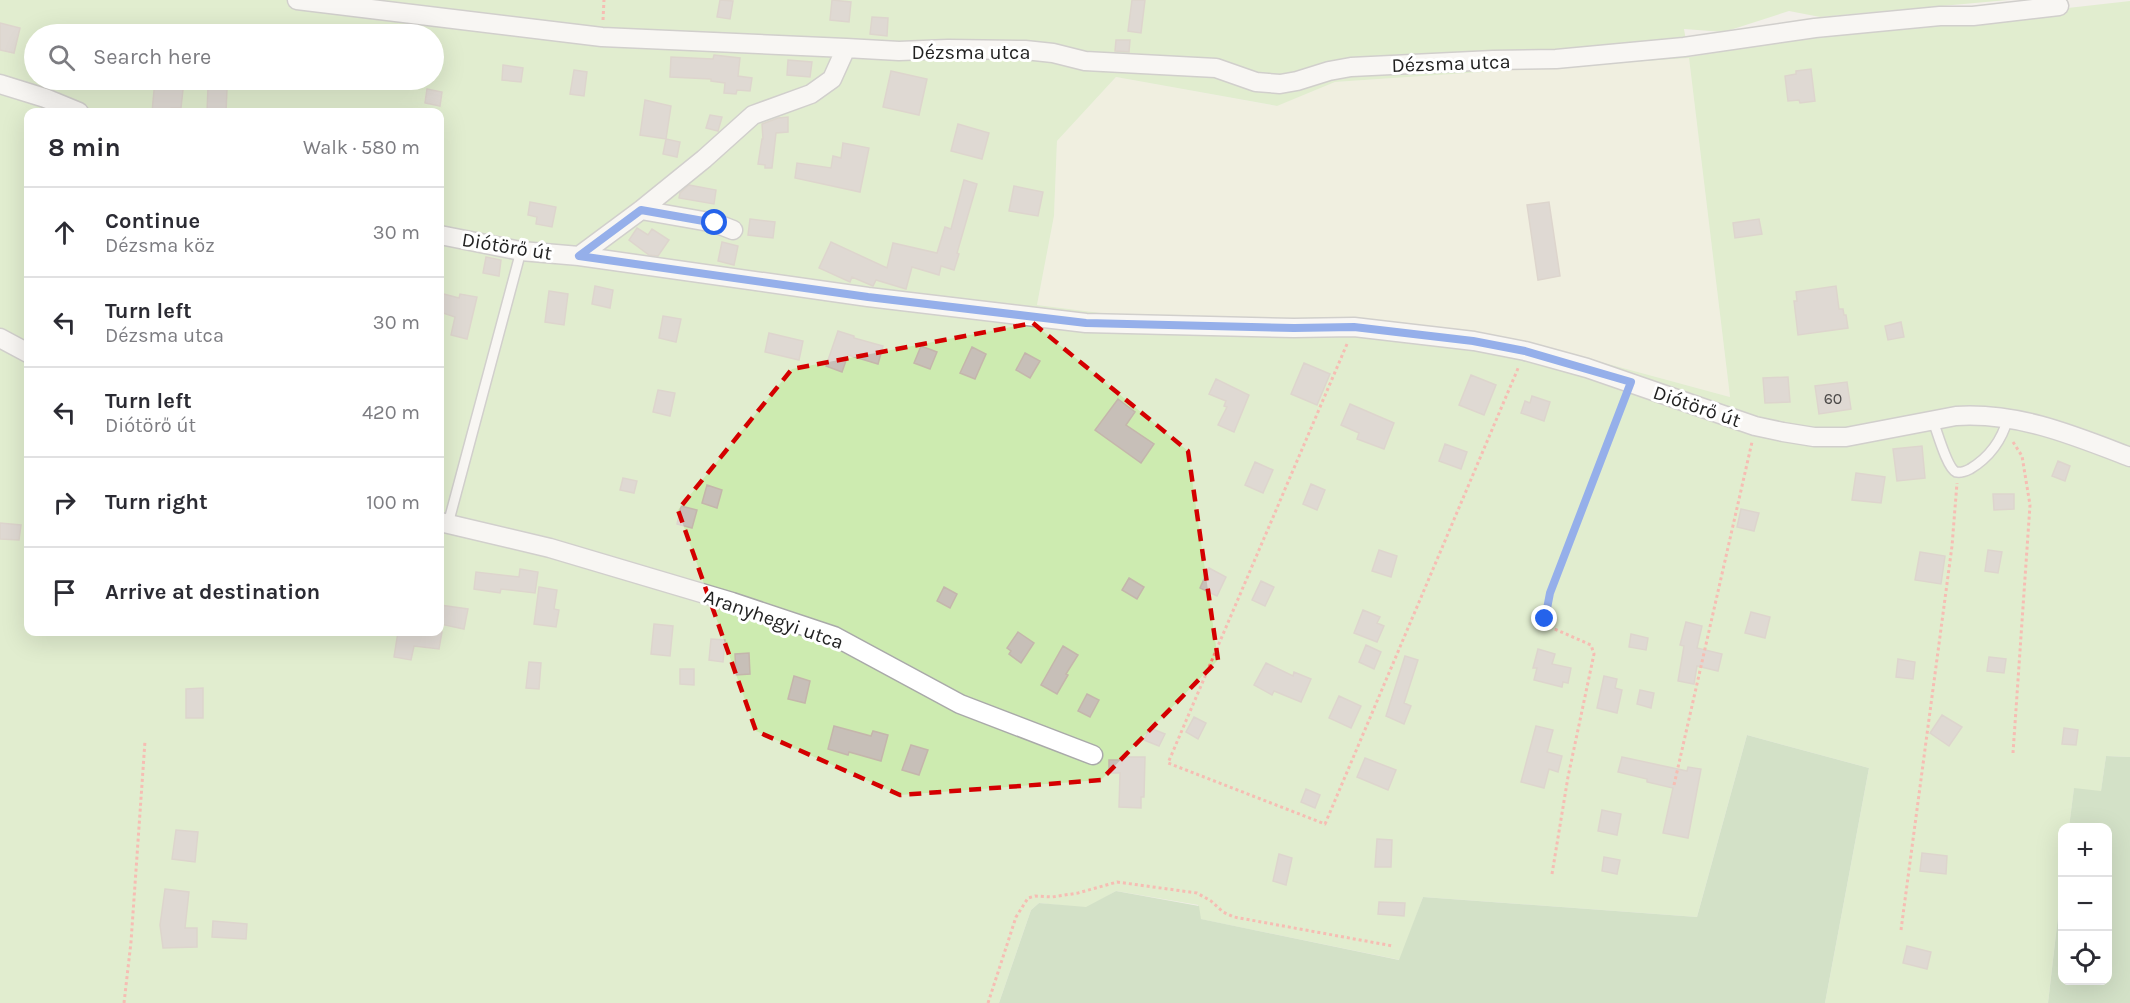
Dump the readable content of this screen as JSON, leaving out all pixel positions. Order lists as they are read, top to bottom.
{
  "streets": {
    "street": ["Dézsma utca", "Diótörő út", "Aranyhegyi utca"]
  },
  "house_numbers": ["60"],
  "page": {
    "search": "Search here",
    "heading": ["8 min", "Walk · 580 m"],
    "list": [
      ["Continue", "Dézsma köz", "30 m"],
      ["Turn left", "Dézsma utca", "30 m"],
      ["Turn left", "Diótörő út", "420 m"],
      ["Turn right", "100 m"],
      "Arrive at destination"
    ],
    "map_buttons": ["+", "−"]
  }
}
